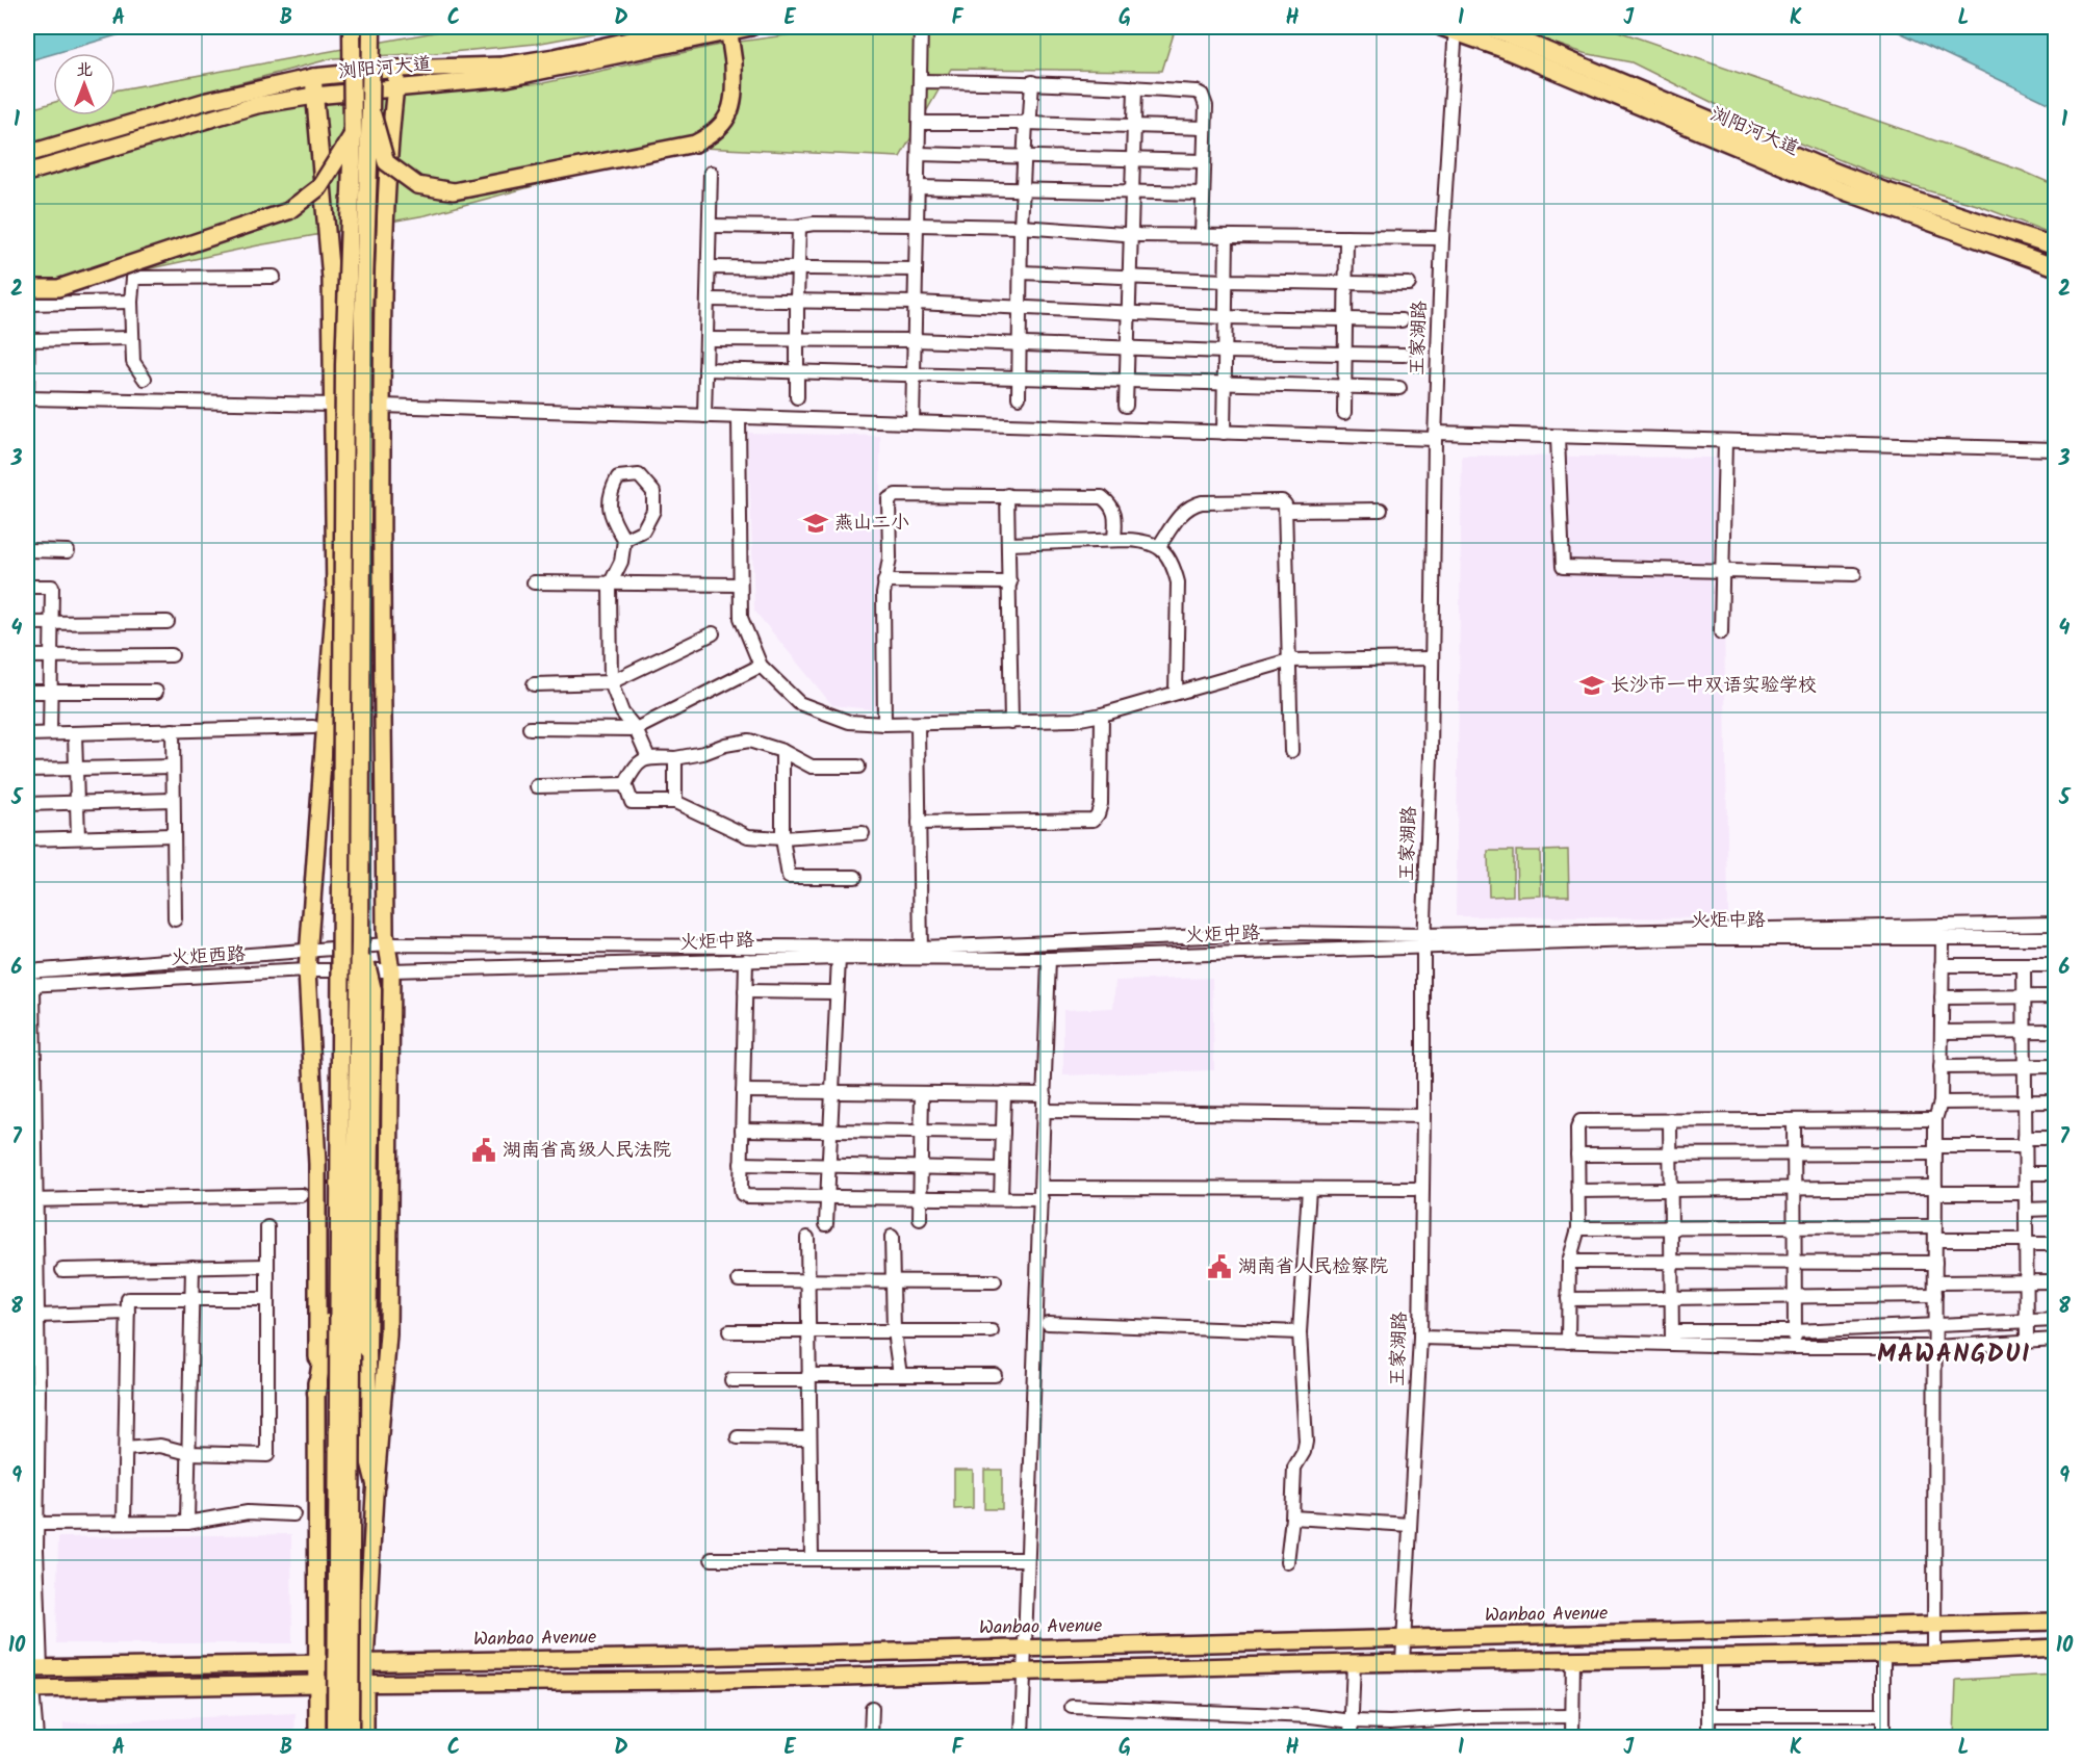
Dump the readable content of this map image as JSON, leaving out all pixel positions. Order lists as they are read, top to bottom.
{
  "streets": {
    "main road": ["浏阳河大道", "Wanbao Avenue"],
    "street": ["王家湖路", "火炬中路", "火炬西路"]
  },
  "crossings": [
    ["浏阳河大道", "王家湖路"],
    ["王家湖路", "火炬中路"],
    ["王家湖路", "Wanbao Avenue"],
    ["火炬中路", "火炬西路"]
  ],
  "districts": ["MAWANGDUI"],
  "places": {
    "school or university": ["燕山二小", "长沙市一中双语实验学校"],
    "public building": ["湖南省高级人民法院", "湖南省人民检察院"]
  },
  "north": "top",
  "grid": {
    "columns": [
      "A",
      "B",
      "C",
      "D",
      "E",
      "F",
      "G",
      "H",
      "I",
      "J",
      "K",
      "L"
    ],
    "rows": [
      "1",
      "2",
      "3",
      "4",
      "5",
      "6",
      "7",
      "8",
      "9",
      "10"
    ]
  }
}
